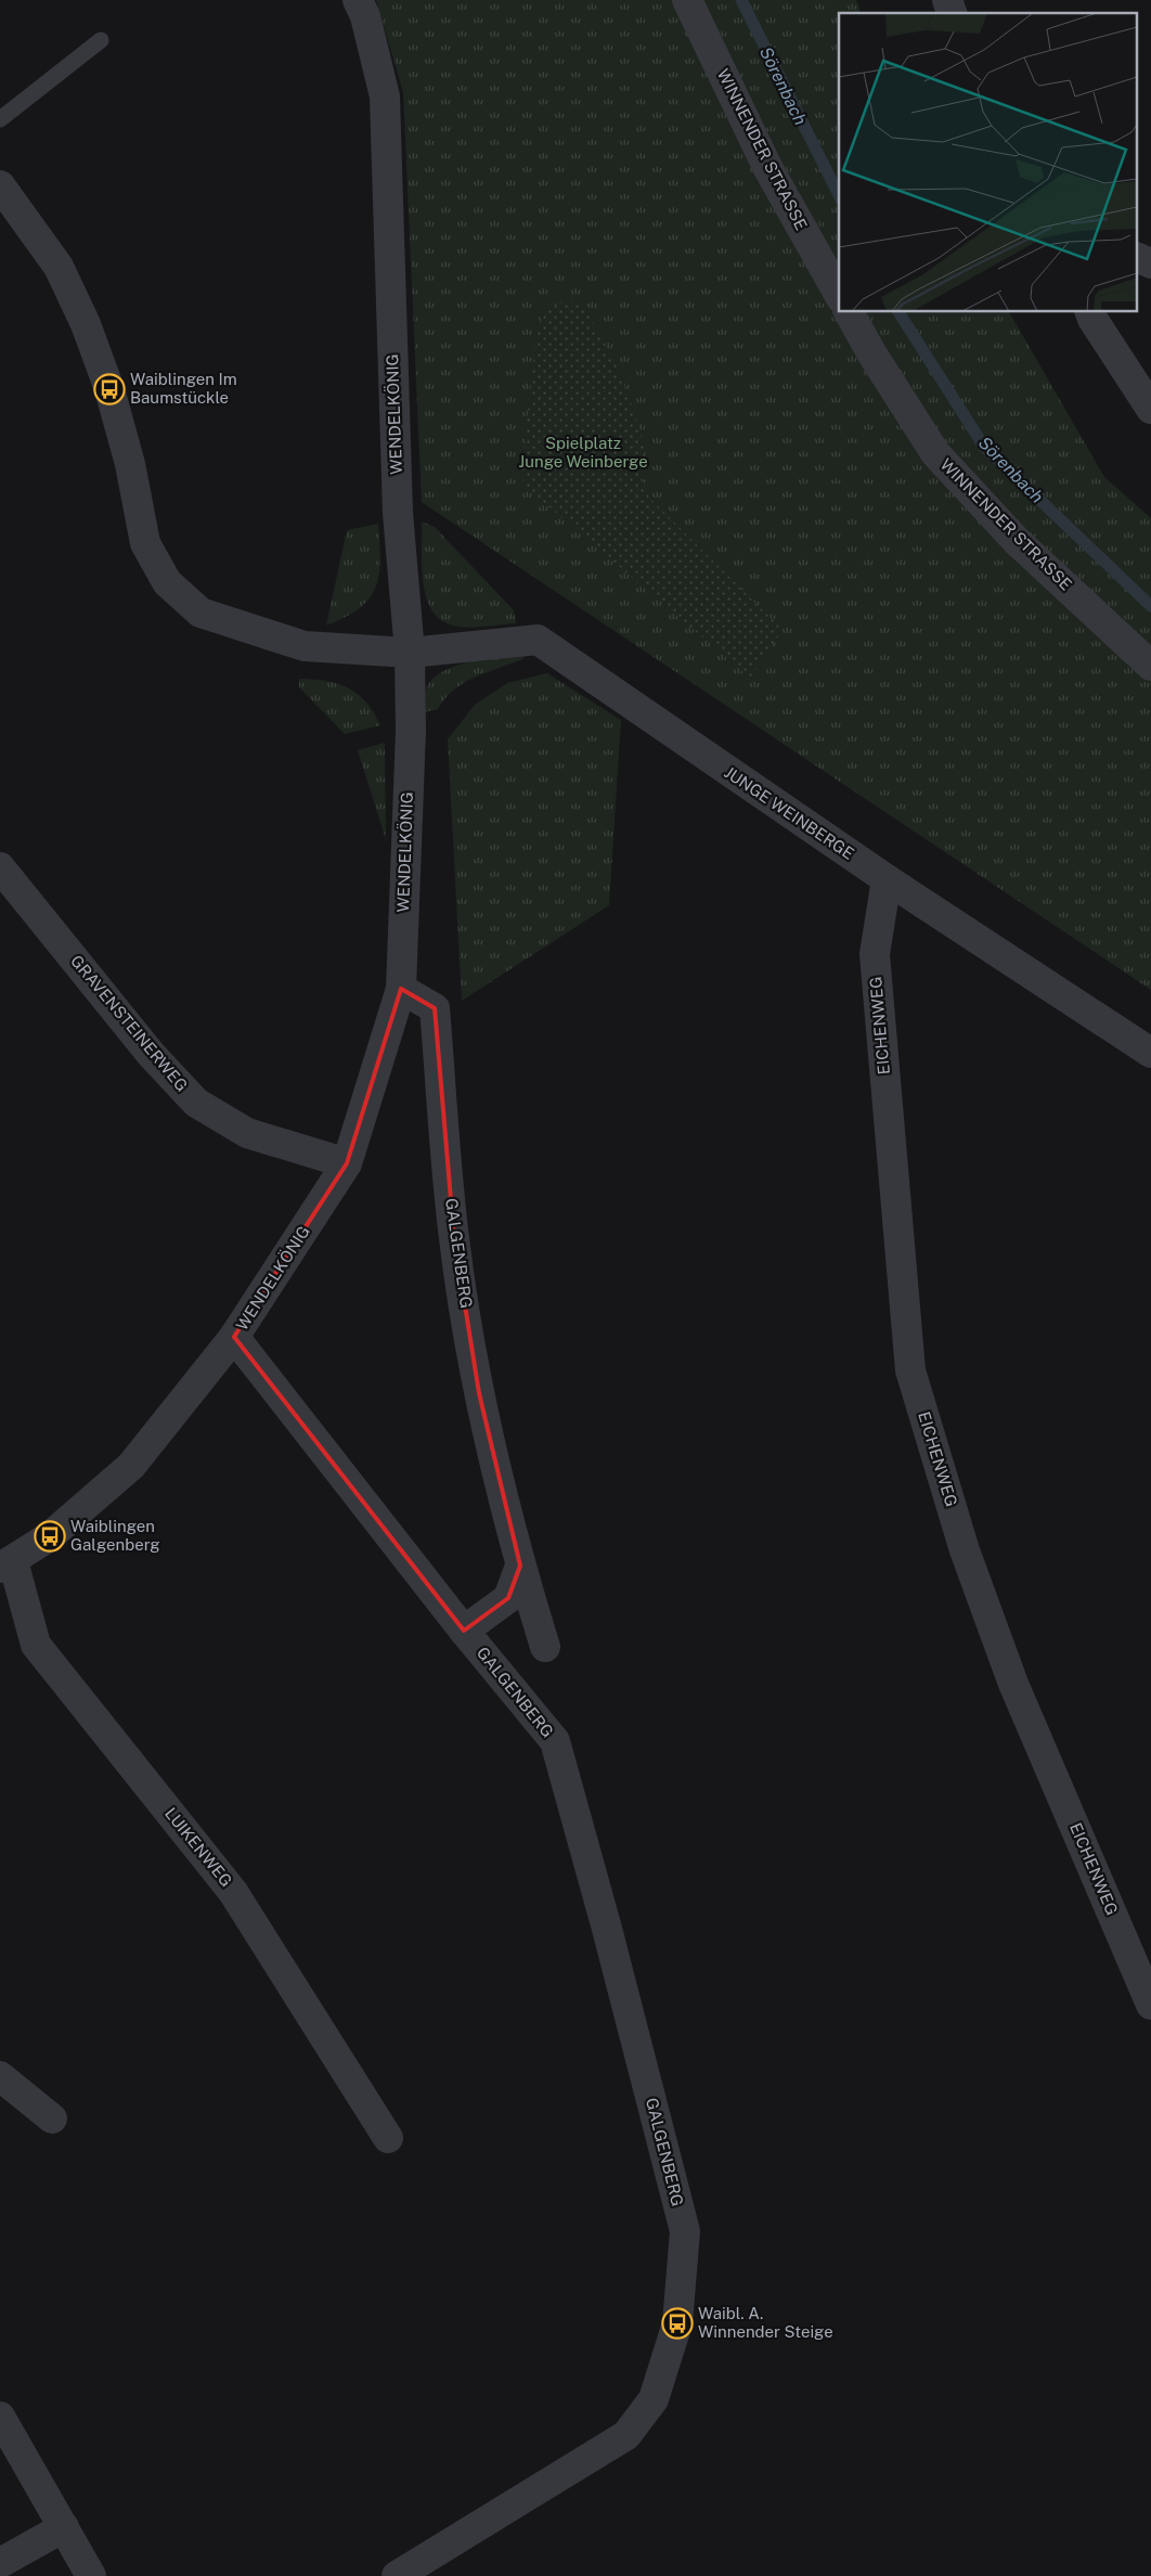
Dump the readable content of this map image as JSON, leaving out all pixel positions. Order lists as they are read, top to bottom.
{
  "streets": {
    "street": [
      "WINNENDER STRASSE",
      "WENDELKÖNIG",
      "JUNGE WEINBERGE",
      "GRAVENSTEINERWEG",
      "EICHENWEG",
      "GALGENBERG",
      "LUIKENWEG"
    ]
  },
  "crossings": [
    ["WENDELKÖNIG", "JUNGE WEINBERGE"],
    ["WENDELKÖNIG", "GRAVENSTEINERWEG"],
    ["WENDELKÖNIG", "GALGENBERG"],
    ["WENDELKÖNIG", "LUIKENWEG"],
    ["JUNGE WEINBERGE", "EICHENWEG"]
  ],
  "water": ["Sörenbach"],
  "parks": ["Spielplatz Junge Weinberge"],
  "places": {
    "bus stop": ["Waiblingen Im Baumstückle", "Waiblingen Galgenberg", "Waibl. A. Winnender Steige"]
  }
}
